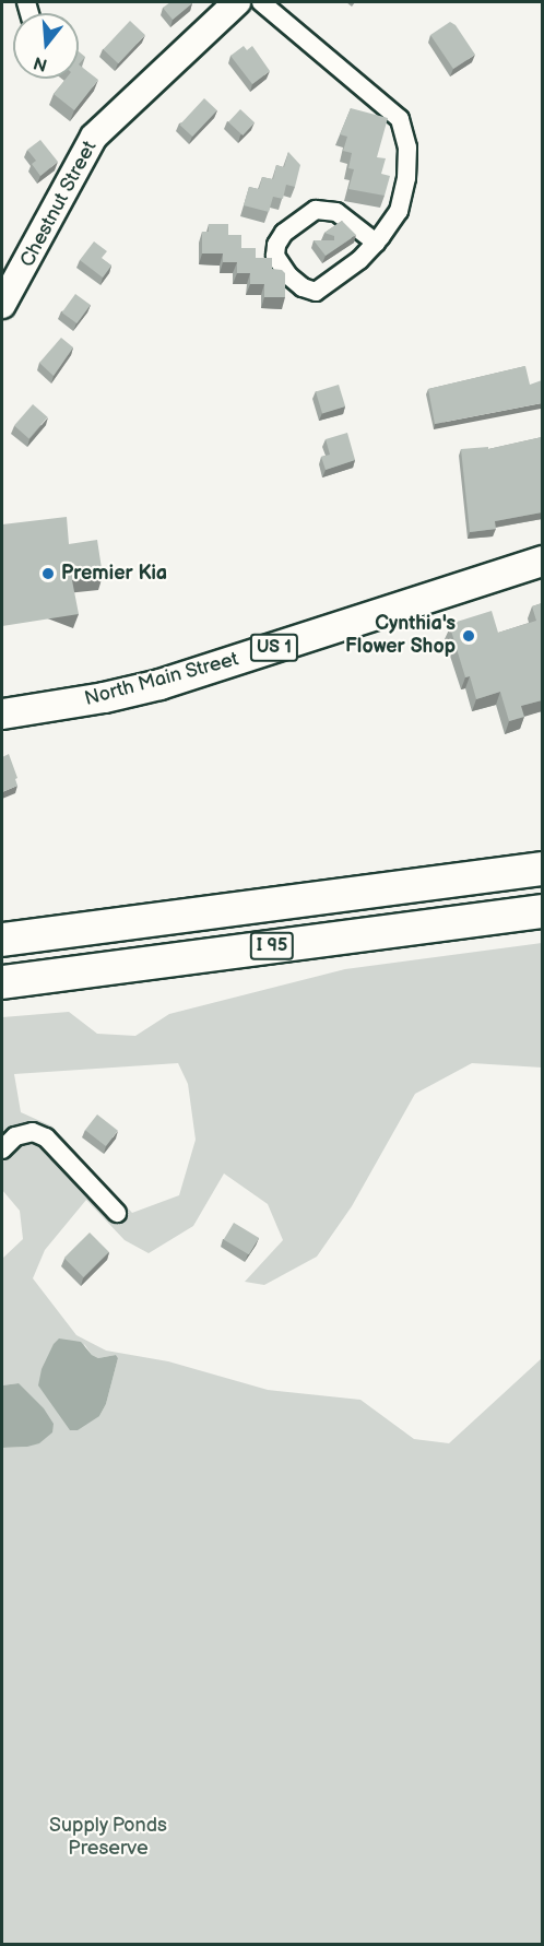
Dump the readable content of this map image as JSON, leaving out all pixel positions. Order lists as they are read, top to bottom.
{
  "streets": {
    "highway": ["I 95"],
    "main road": ["US 1", "North Main Street"],
    "street": ["Chestnut Street"]
  },
  "parks": ["Supply Ponds Preserve"],
  "places": ["Premier Kia", "Cynthia's Flower Shop"],
  "north": "bottom"
}
